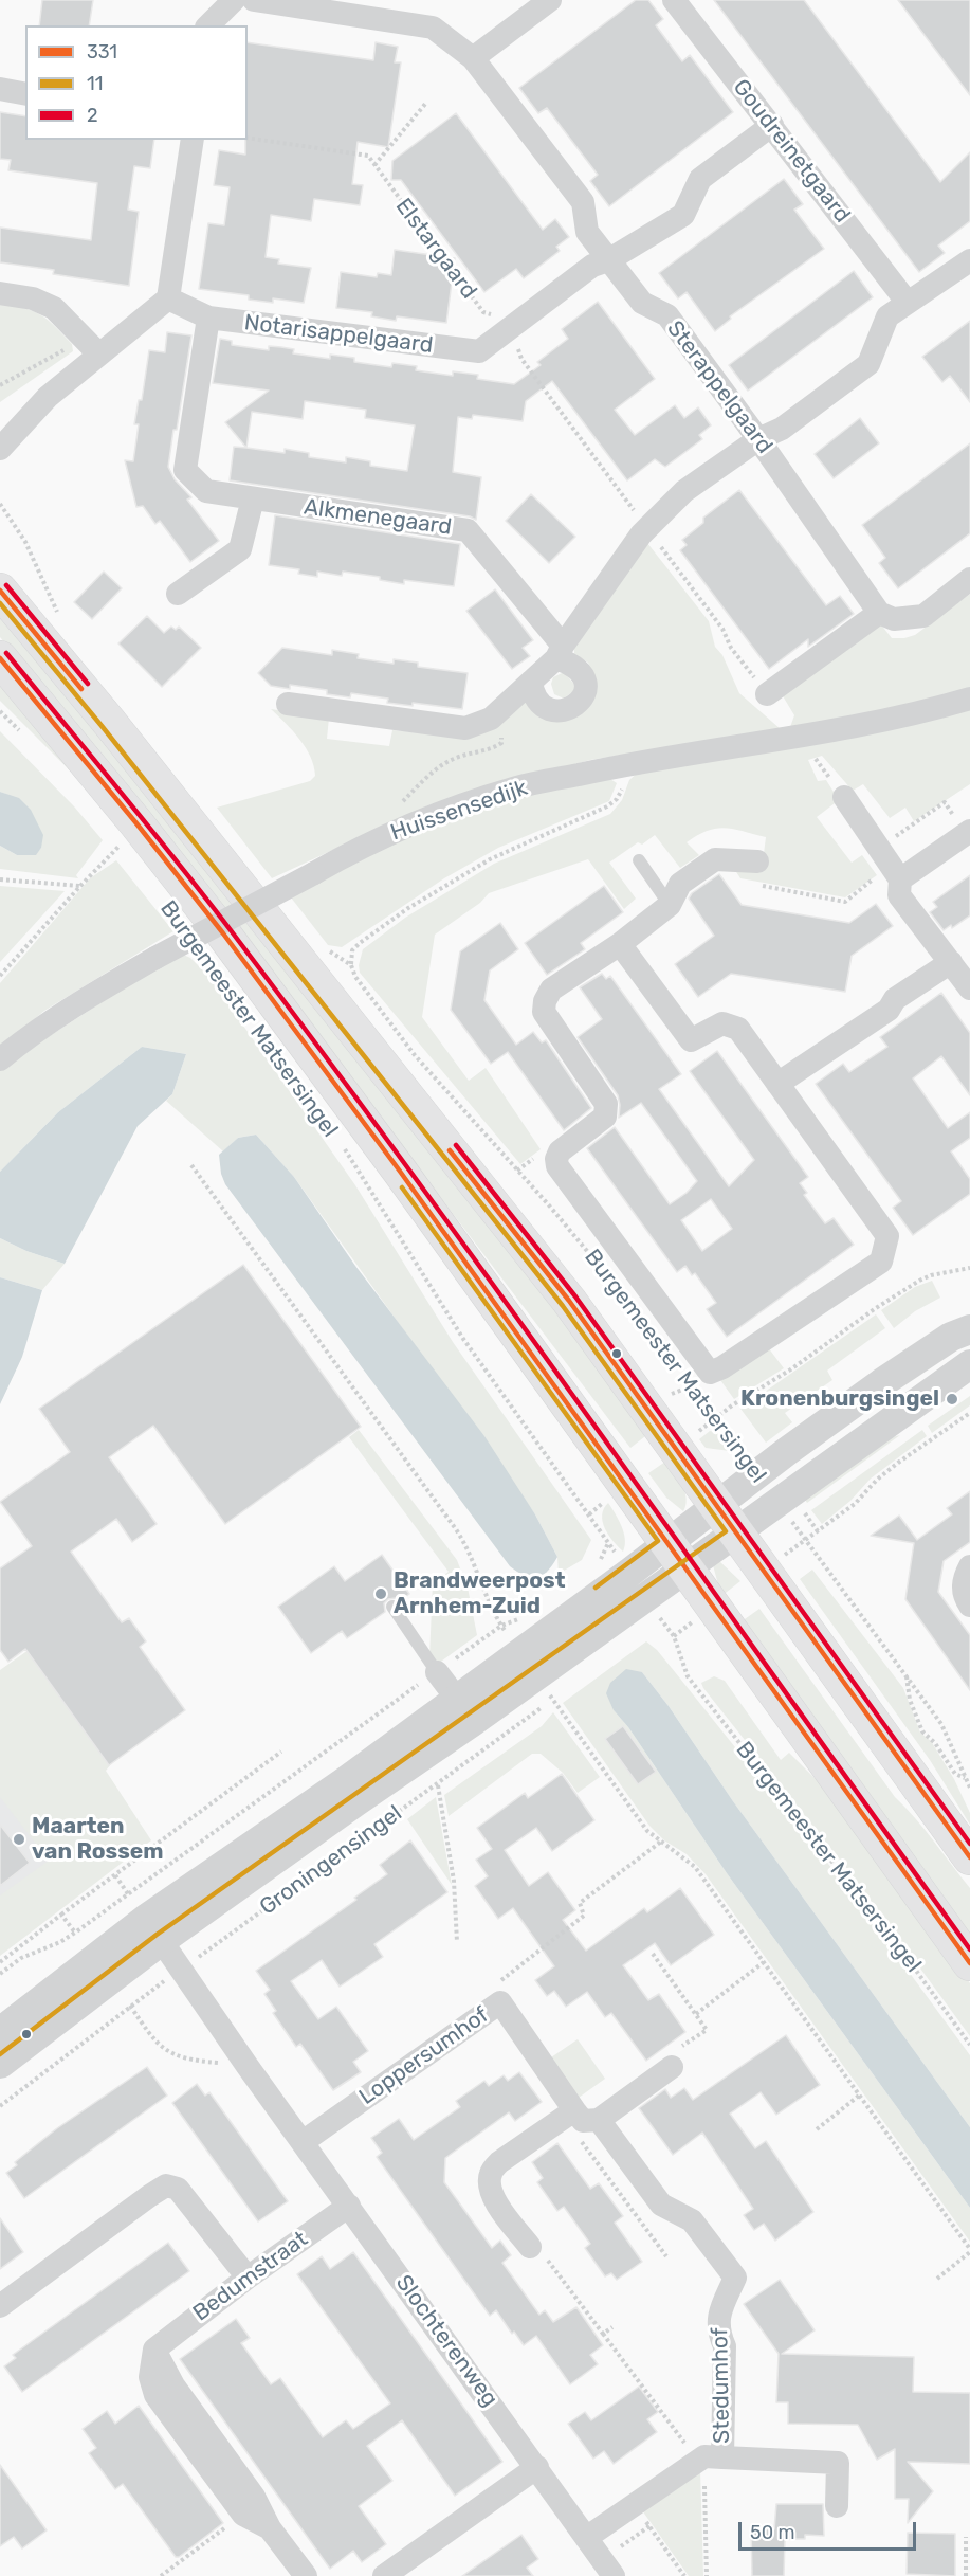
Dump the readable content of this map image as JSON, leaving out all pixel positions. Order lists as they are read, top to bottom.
{
  "streets": {
    "main road": ["Burgemeester Matsersingel"],
    "street": [
      "Goudreinetgaard",
      "Notarisappelgaard",
      "Sterappelgaard",
      "Alkmenegaard",
      "Huissensedijk",
      "Loppersumhof",
      "Bedumstraat",
      "Slochterenweg",
      "Stedumhof"
    ],
    "path": ["Elstargaard", "Groningensingel"]
  },
  "crossings": [
    ["Goudreinetgaard", "Notarisappelgaard"],
    ["Elstargaard", "Notarisappelgaard"],
    ["Notarisappelgaard", "Sterappelgaard"],
    ["Notarisappelgaard", "Alkmenegaard"],
    ["Huissensedijk", "Burgemeester Matsersingel"],
    ["Groningensingel", "Slochterenweg"],
    ["Loppersumhof", "Slochterenweg"],
    ["Loppersumhof", "Stedumhof"],
    ["Bedumstraat", "Slochterenweg"],
    ["Slochterenweg", "Stedumhof"]
  ],
  "places": ["Kronenburgsingel", "Brandweerpost Arnhem-Zuid", "Maarten van Rossem"],
  "lines": ["transit line 2", "transit line 331", "transit line 11"],
  "legend": ["331", "11", "2"],
  "scale_bar": "50 m"
}
